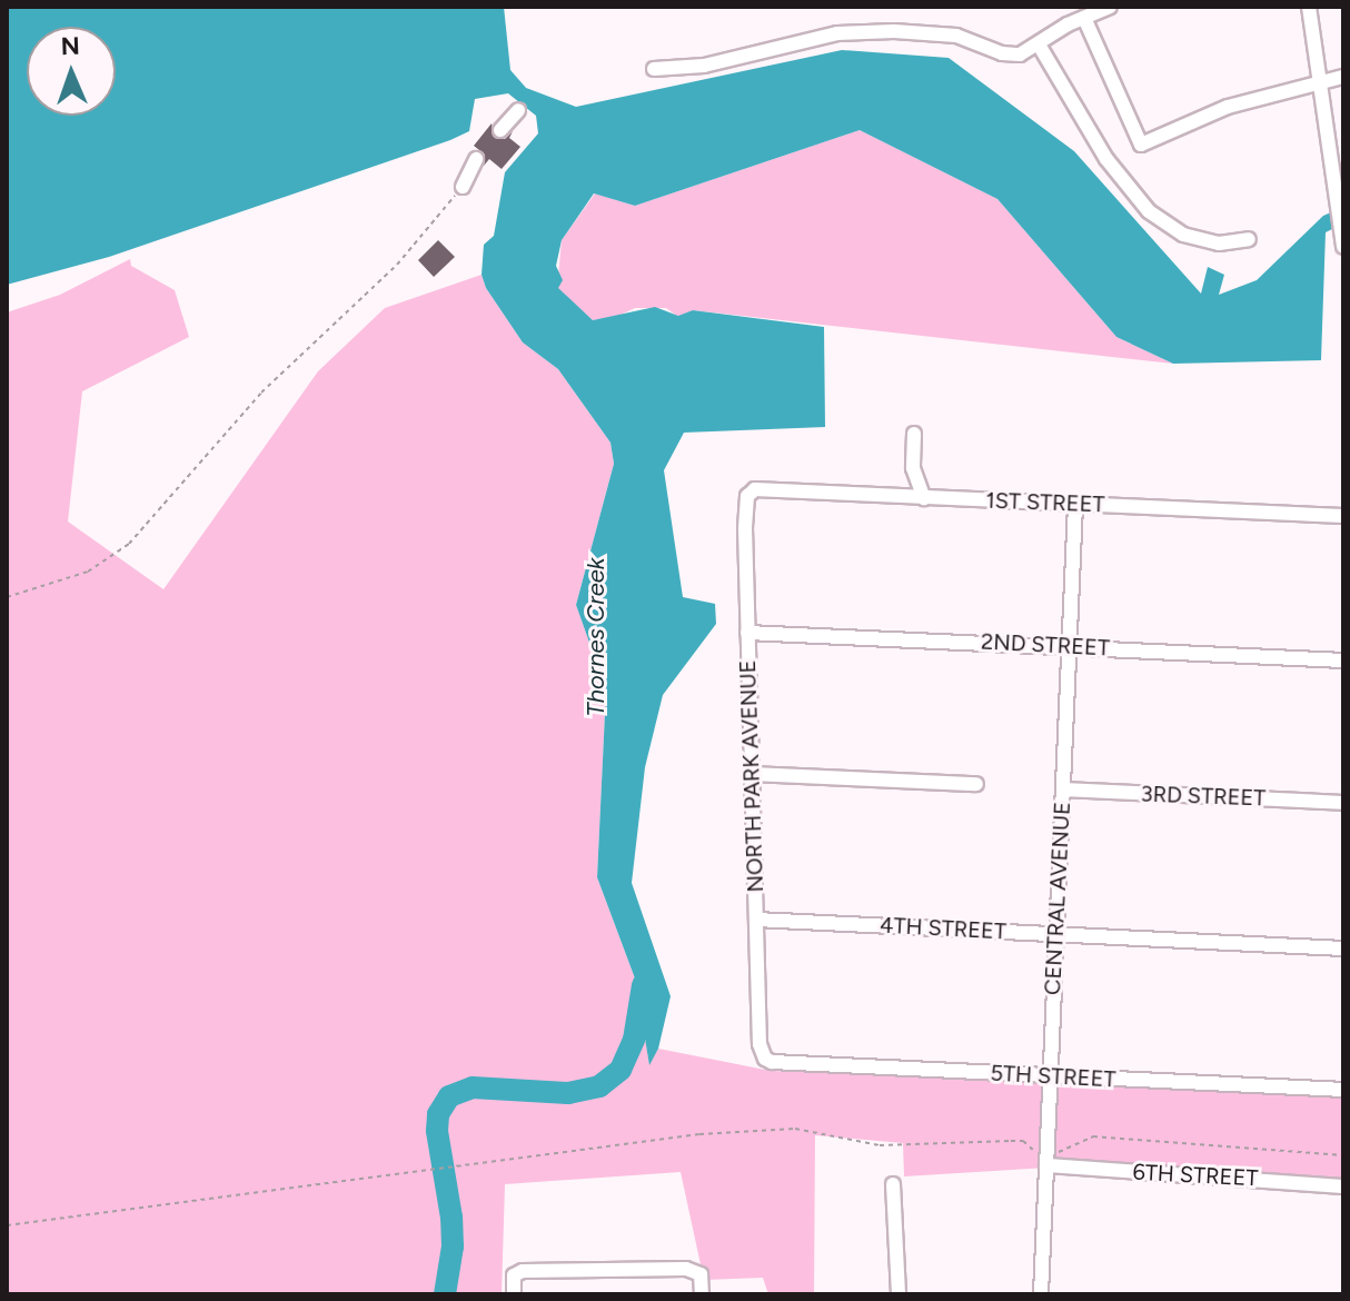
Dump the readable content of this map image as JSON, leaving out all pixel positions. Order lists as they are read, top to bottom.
{
  "streets": {
    "street": [
      "1ST STREET",
      "2ND STREET",
      "NORTH PARK AVENUE",
      "3RD STREET",
      "CENTRAL AVENUE",
      "4TH STREET",
      "5TH STREET",
      "6TH STREET"
    ]
  },
  "crossings": [
    ["1ST STREET", "NORTH PARK AVENUE"],
    ["1ST STREET", "CENTRAL AVENUE"],
    ["2ND STREET", "NORTH PARK AVENUE"],
    ["2ND STREET", "CENTRAL AVENUE"],
    ["NORTH PARK AVENUE", "4TH STREET"],
    ["NORTH PARK AVENUE", "5TH STREET"],
    ["3RD STREET", "CENTRAL AVENUE"],
    ["CENTRAL AVENUE", "4TH STREET"],
    ["CENTRAL AVENUE", "5TH STREET"],
    ["CENTRAL AVENUE", "6TH STREET"]
  ],
  "water": ["Thornes Creek"],
  "north": "top"
}
